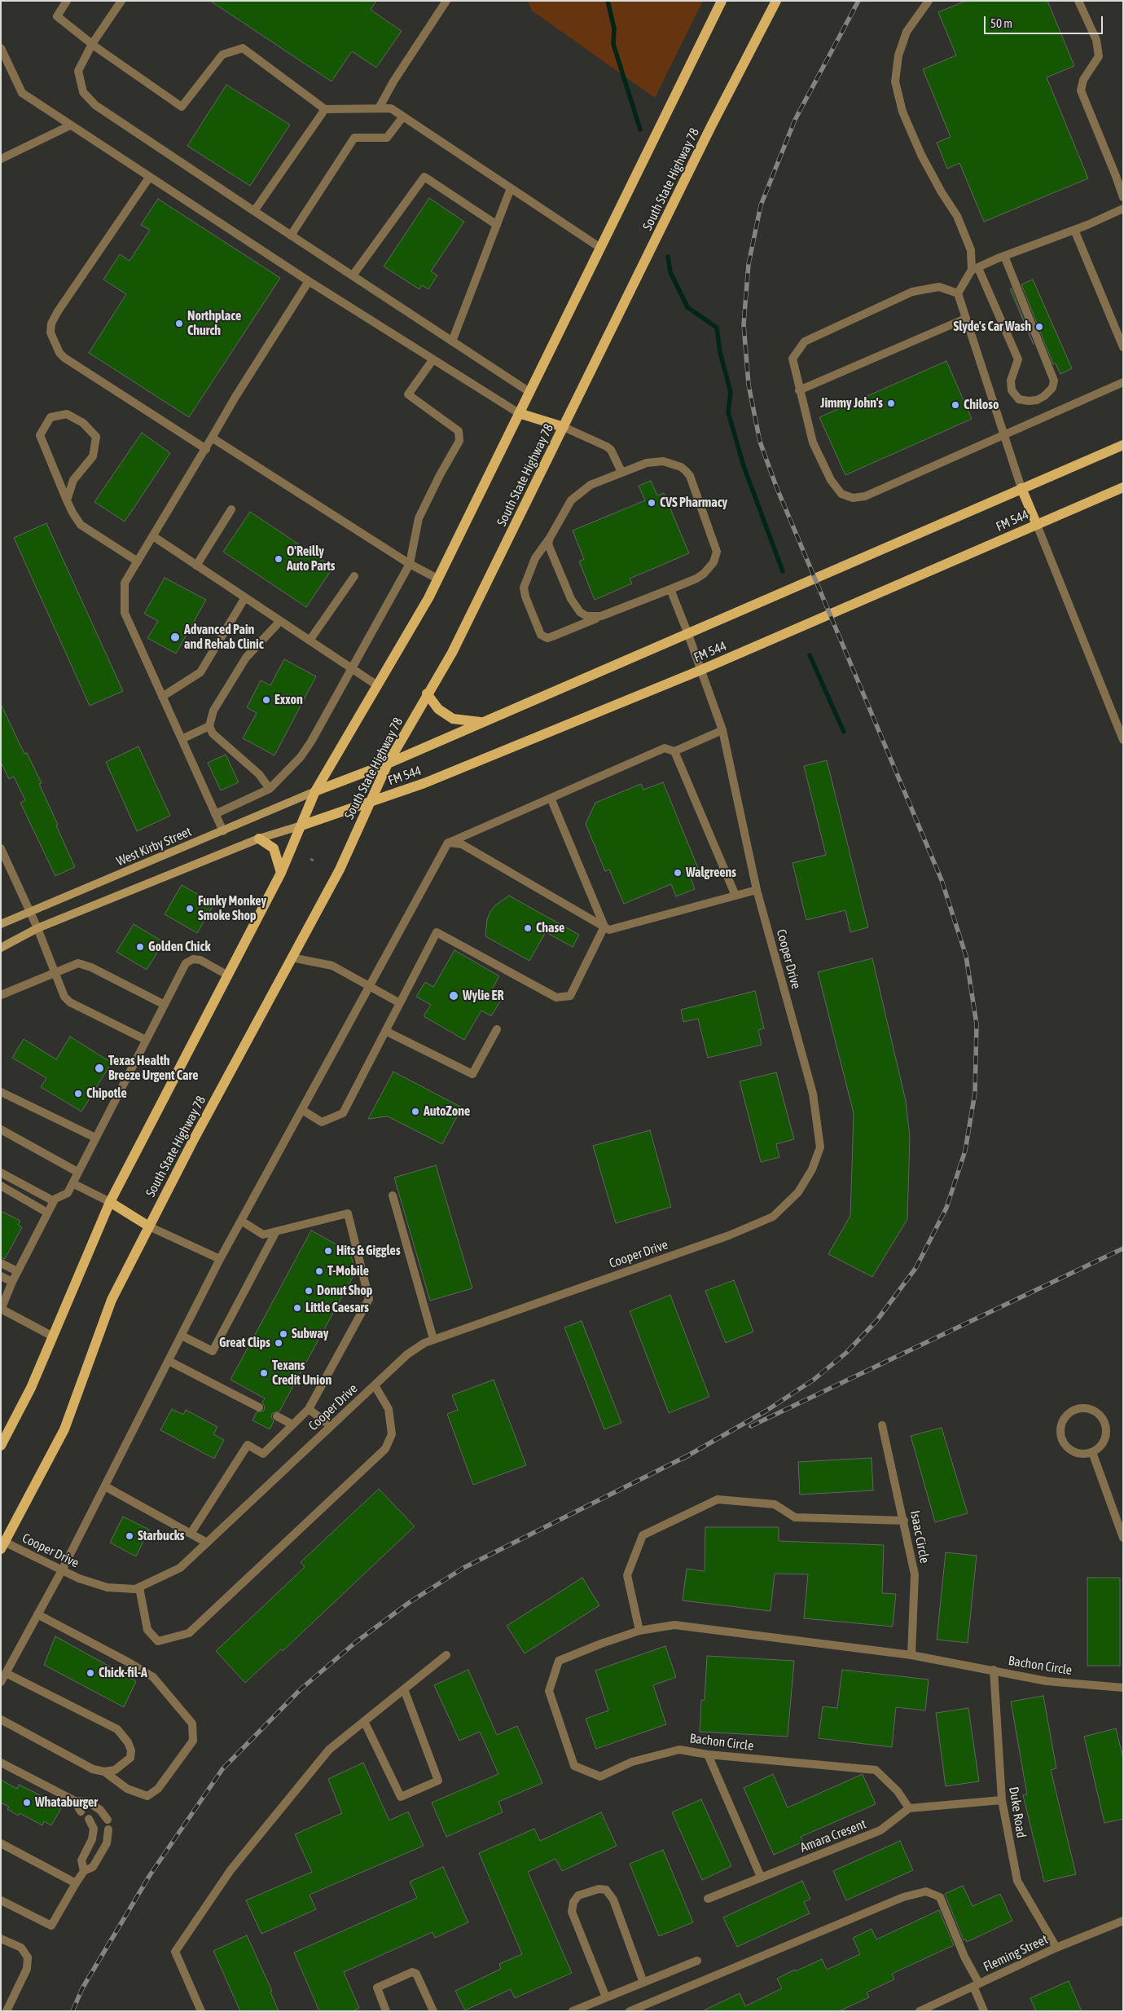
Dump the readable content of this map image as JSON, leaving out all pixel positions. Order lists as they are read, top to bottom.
{
  "streets": {
    "main road": ["South State Highway 78", "FM 544", "West Kirby Street"],
    "street": [
      "Cooper Drive",
      "Isaac Circle",
      "Bachon Circle",
      "Duke Road",
      "Amara Cresent",
      "Fleming Street"
    ]
  },
  "crossings": [
    ["South State Highway 78", "FM 544"],
    ["South State Highway 78", "Cooper Drive"],
    ["FM 544", "West Kirby Street"],
    ["FM 544", "Cooper Drive"],
    ["Isaac Circle", "Bachon Circle"],
    ["Bachon Circle", "Duke Road"],
    ["Bachon Circle", "Amara Cresent"],
    ["Duke Road", "Fleming Street"]
  ],
  "places": [
    "Northplace Church",
    "Slyde's Car Wash",
    "Jimmy John's",
    "Chiloso",
    "CVS Pharmacy",
    "O'Reilly Auto Parts",
    "Advanced Pain and Rehab Clinic",
    "Exxon",
    "Walgreens",
    "Funky Monkey Smoke Shop",
    "Chase",
    "Golden Chick",
    "Wylie ER",
    "Texas Health Breeze Urgent Care",
    "Chipotle",
    "AutoZone",
    "Hits & Giggles",
    "T-Mobile",
    "Donut Shop",
    "Little Caesars",
    "Subway",
    "Great Clips",
    "Texans Credit Union",
    "Starbucks",
    "Chick-fil-A",
    "Whataburger"
  ],
  "scale_bar": "50 m"
}
